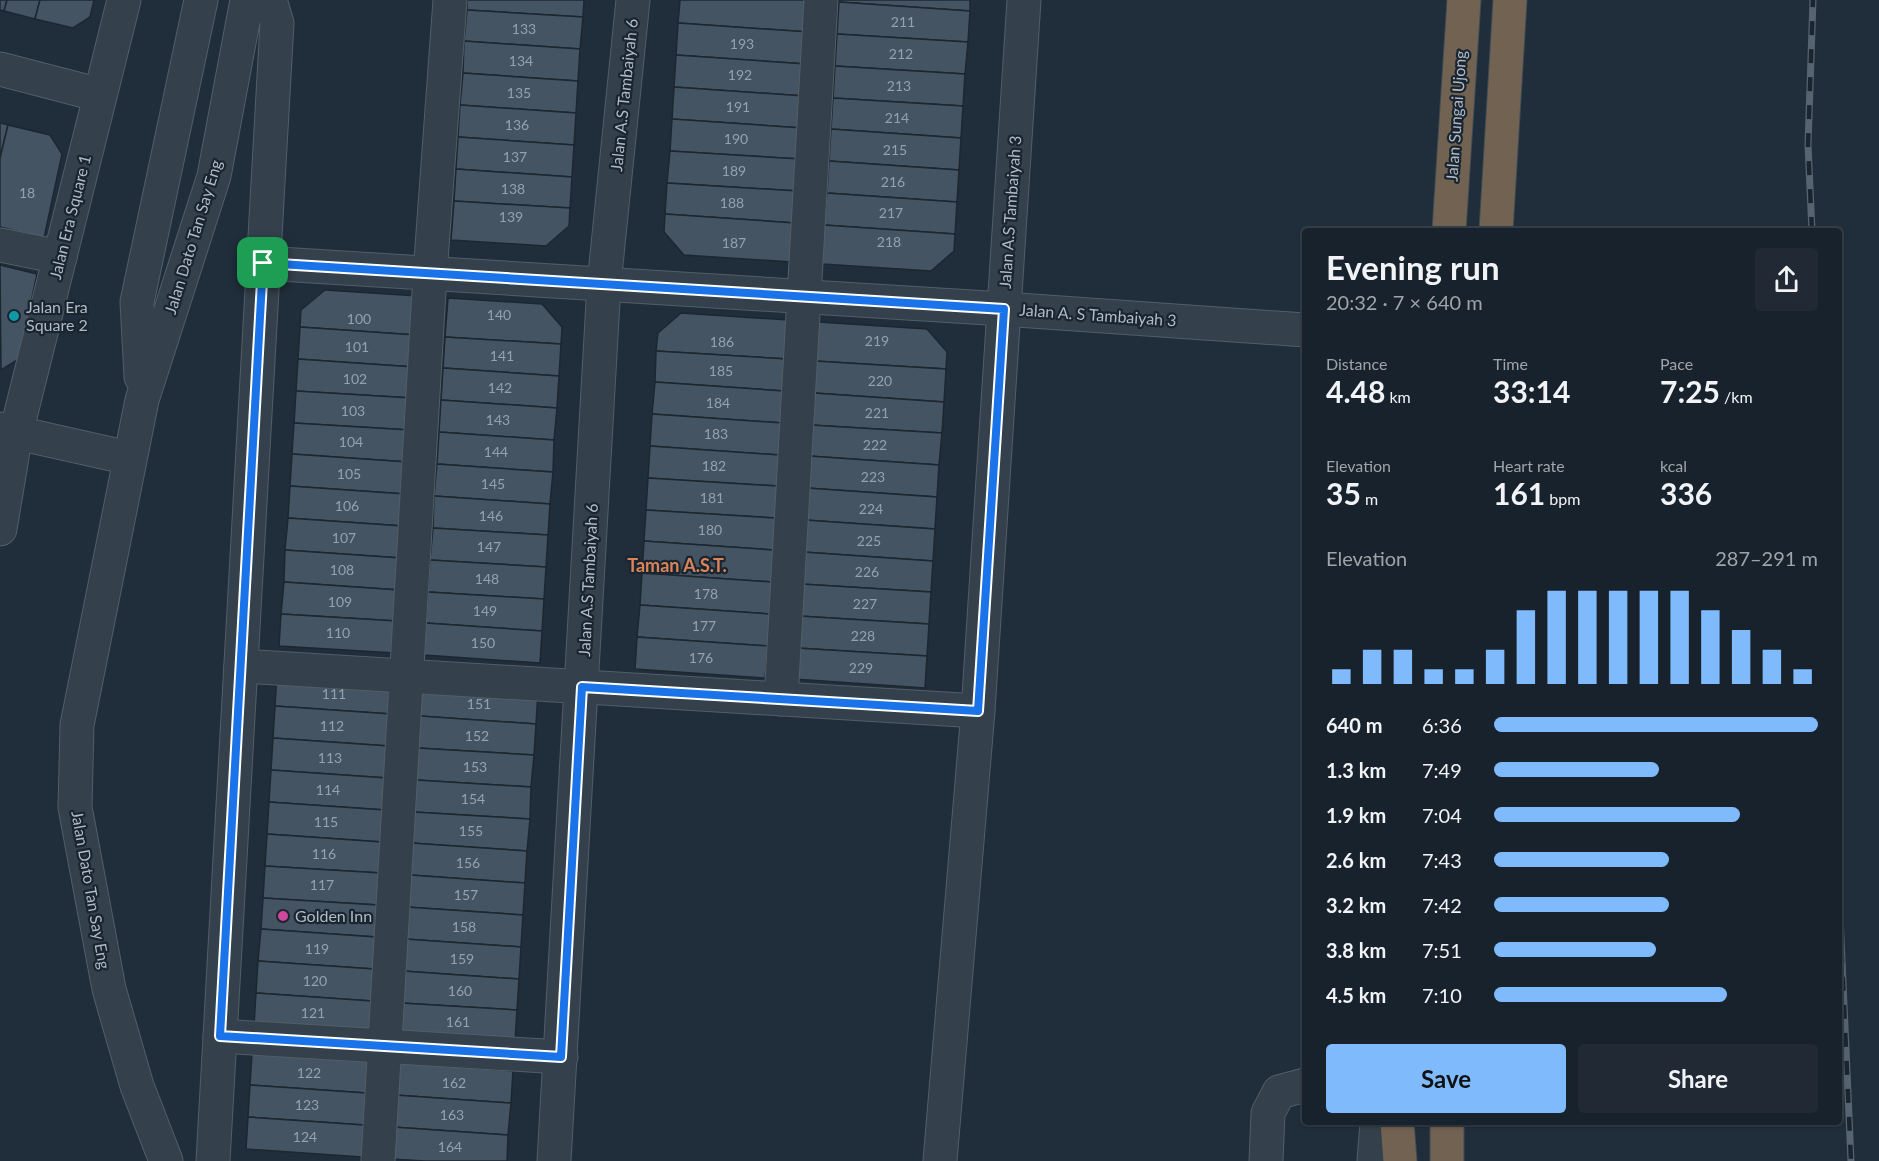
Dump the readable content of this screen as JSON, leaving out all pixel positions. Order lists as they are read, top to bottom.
{
  "streets": {
    "highway": ["Jalan Sungai Ujong"],
    "street": [
      "Jalan A.S Tambaiyah 6",
      "Jalan A.S Tambaiyah 3",
      "Jalan Era Square 1",
      "Jalan Dato Tan Say Eng",
      "Jalan A. S Tambaiyah 3"
    ]
  },
  "crossings": [
    ["Jalan A.S Tambaiyah 6", "Jalan A. S Tambaiyah 3"],
    ["Jalan A.S Tambaiyah 3", "Jalan A. S Tambaiyah 3"]
  ],
  "districts": ["Taman A.S.T."],
  "places": ["Jalan Era Square 2", "Golden Inn"],
  "house_numbers": [
    "211",
    "133",
    "193",
    "212",
    "134",
    "192",
    "213",
    "135",
    "191",
    "214",
    "136",
    "190",
    "215",
    "137",
    "189",
    "216",
    "138",
    "18",
    "188",
    "217",
    "139",
    "218",
    "187",
    "140",
    "100",
    "219",
    "186",
    "101",
    "141",
    "185",
    "102",
    "220",
    "142",
    "184",
    "103",
    "221",
    "143",
    "183",
    "104",
    "222",
    "144",
    "182",
    "105",
    "223",
    "145",
    "181",
    "106",
    "224",
    "146",
    "180",
    "107",
    "225",
    "147",
    "108",
    "226",
    "148",
    "178",
    "109",
    "227",
    "149",
    "177",
    "110",
    "228",
    "150",
    "176",
    "229",
    "111",
    "151",
    "112",
    "152",
    "113",
    "153",
    "114",
    "154",
    "115",
    "155",
    "116",
    "156",
    "117",
    "157",
    "158",
    "119",
    "159",
    "120",
    "160",
    "121",
    "161",
    "122",
    "162",
    "123",
    "163",
    "124",
    "164"
  ],
  "page": {
    "heading": ["Evening run", "20:32 · 7 × 640 m"],
    "stats": [
      ["Distance", "4.48 km"],
      ["Time", "33:14"],
      ["Pace", "7:25 /km"],
      ["Elevation", "35 m"],
      ["Heart rate", "161 bpm"],
      ["kcal", "336"]
    ],
    "chart": ["Elevation", "287–291 m"],
    "list": [
      {
        "name": "640 m",
        "note": "6:36"
      },
      {
        "name": "1.3 km",
        "note": "7:49"
      },
      {
        "name": "1.9 km",
        "note": "7:04"
      },
      {
        "name": "2.6 km",
        "note": "7:43"
      },
      {
        "name": "3.2 km",
        "note": "7:42"
      },
      {
        "name": "3.8 km",
        "note": "7:51"
      },
      {
        "name": "4.5 km",
        "note": "7:10"
      }
    ],
    "buttons": ["Save", "Share"]
  }
}
